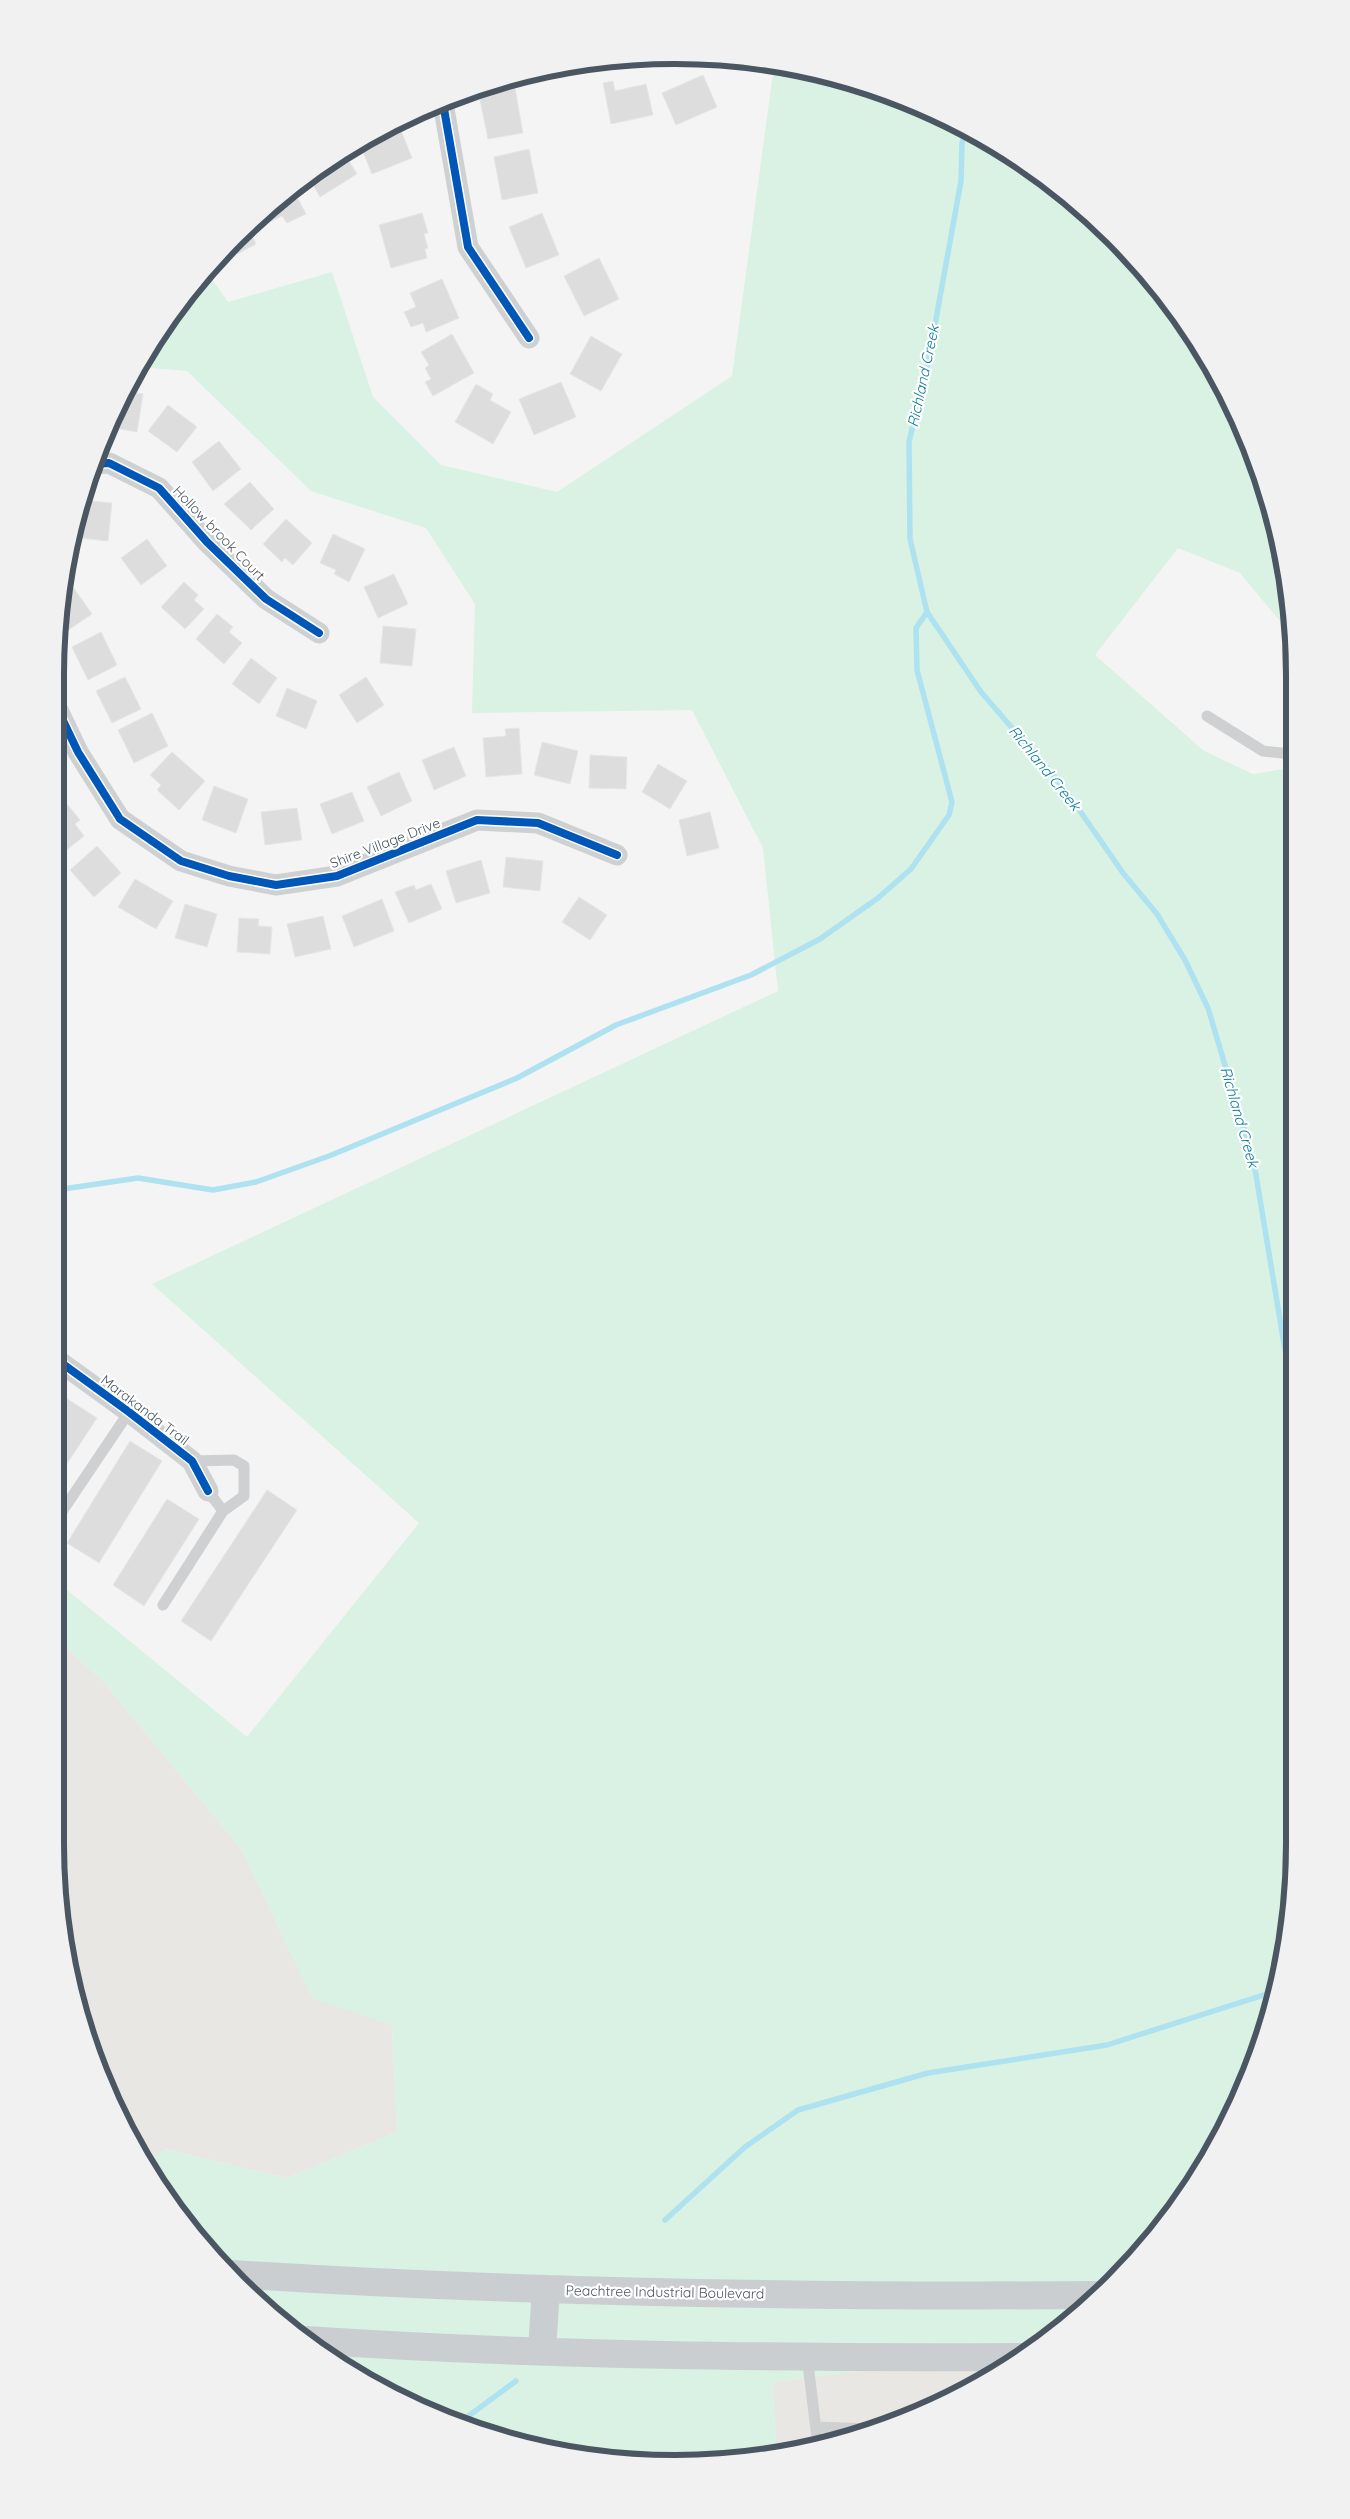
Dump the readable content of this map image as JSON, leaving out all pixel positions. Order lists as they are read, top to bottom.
{
  "streets": {
    "main road": ["Peachtree Industrial Boulevard"],
    "street": ["Hollow brook Court", "Shire Village Drive", "Marakanda Trail"]
  },
  "water": ["Richland Creek"]
}
